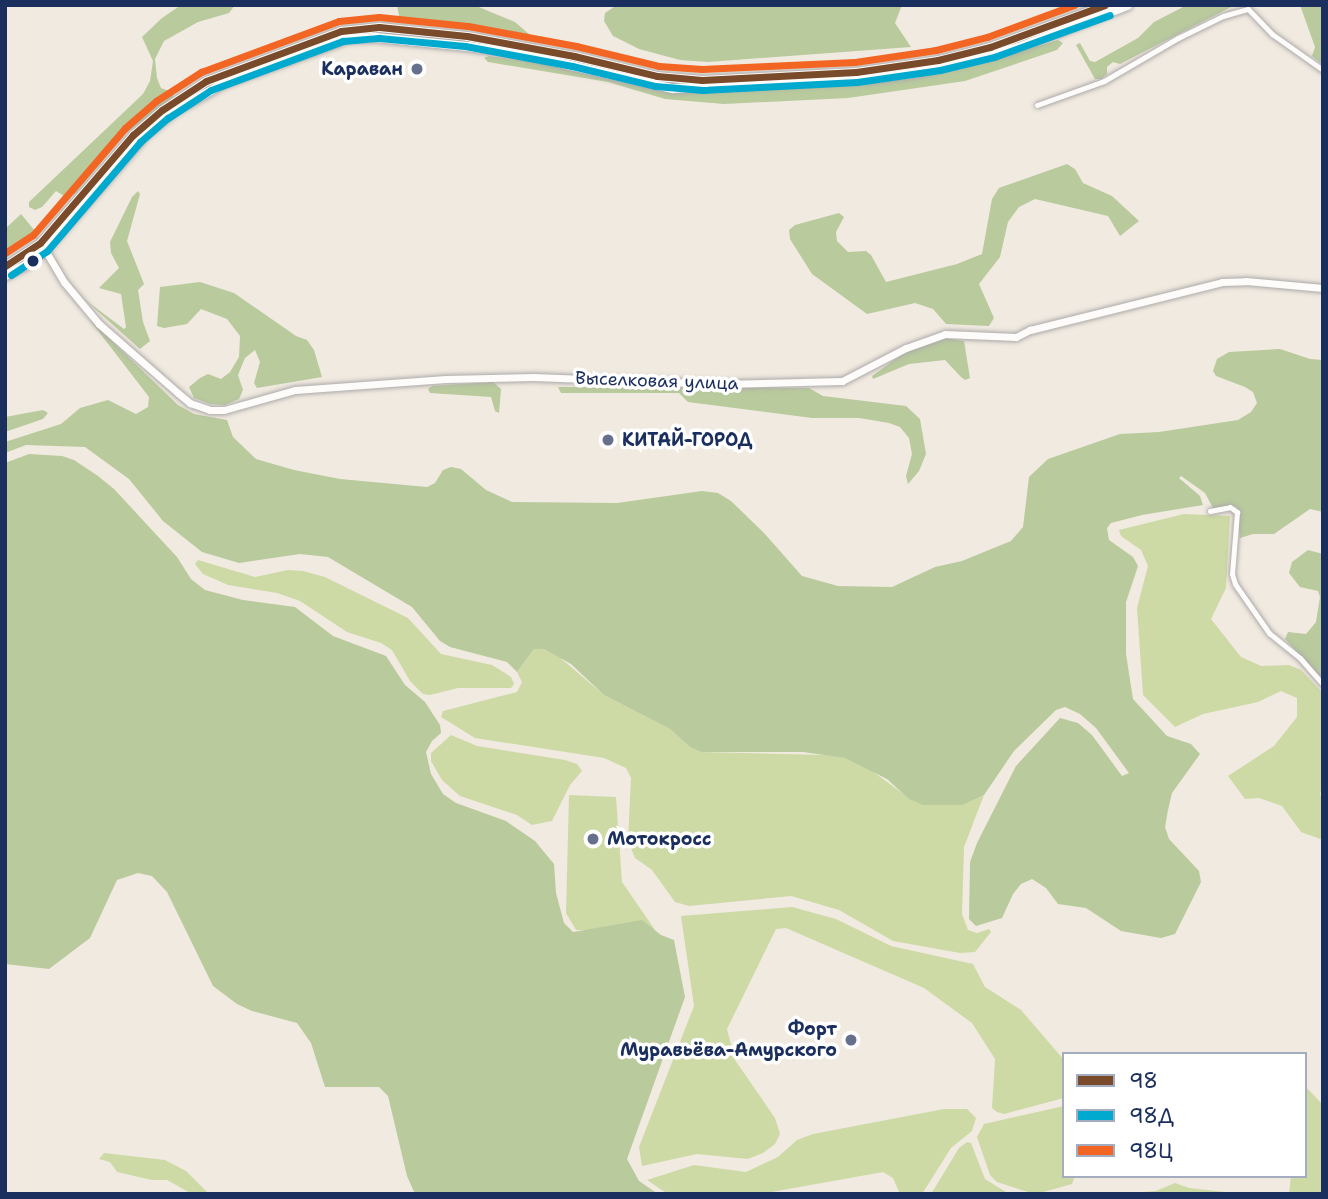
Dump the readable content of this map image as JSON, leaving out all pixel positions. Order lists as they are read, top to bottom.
{
  "streets": {
    "street": ["Выселковая улица"]
  },
  "places": [
    "Караван",
    "КИТАЙ-ГОРОД",
    "Мотокросс",
    "Форт Муравьёва-Амурского"
  ],
  "lines": ["transit line 98", "transit line 98Ц", "transit line 98Д"],
  "legend": ["98", "98Д", "98Ц"]
}
